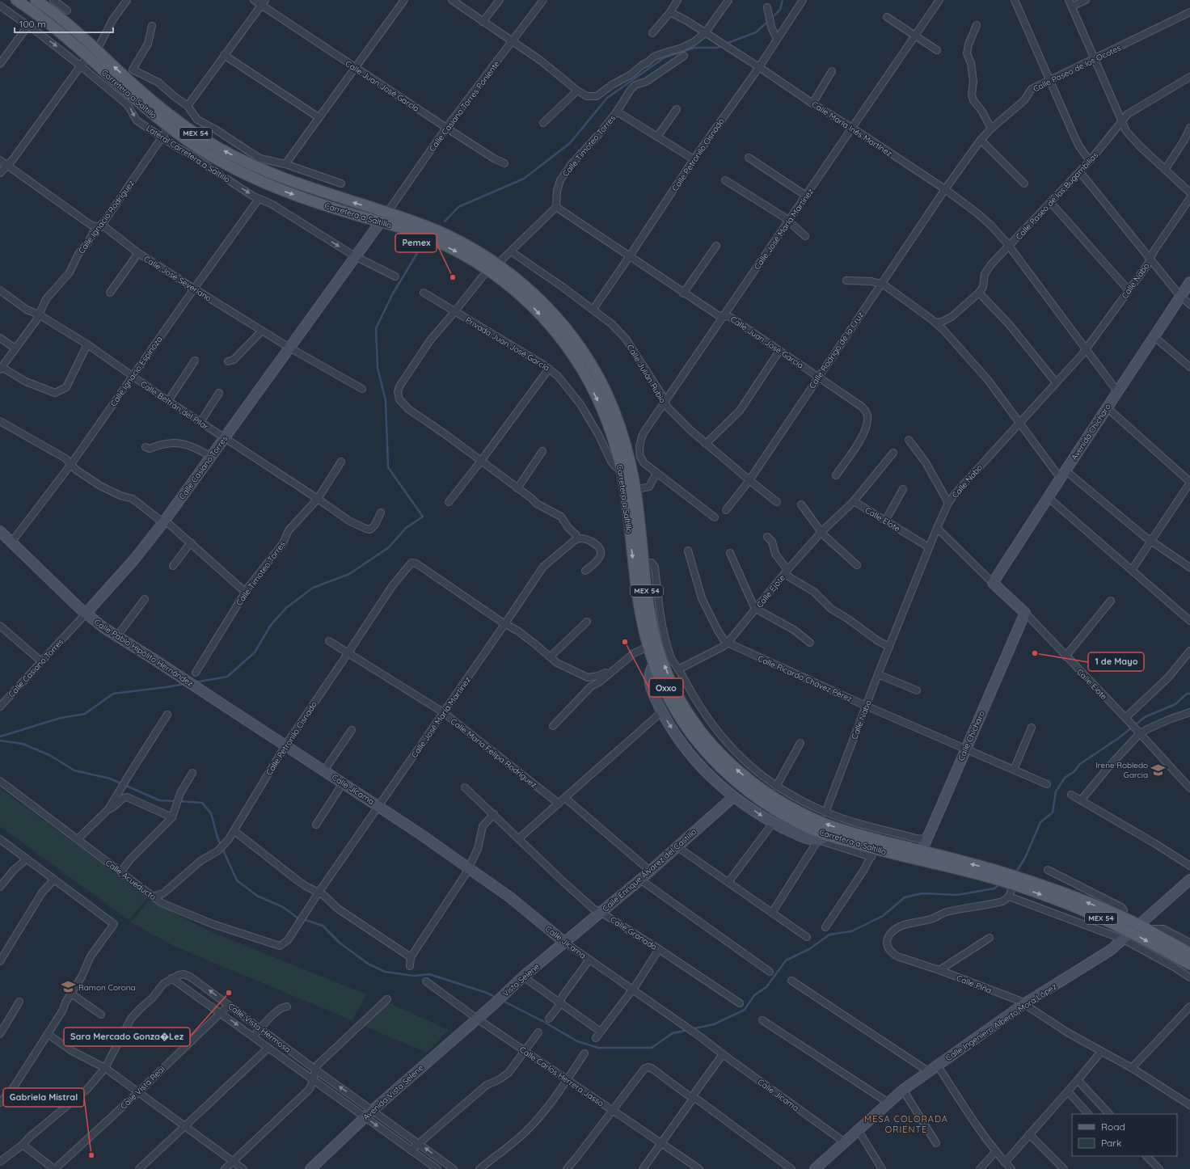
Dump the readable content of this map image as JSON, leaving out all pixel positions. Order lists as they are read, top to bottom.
{
  "streets": {
    "main road": ["Carretera a Saltillo", "MEX 54"],
    "street": [
      "Calle Paseo de los Ocotes",
      "Calle Juan José García",
      "Calle Casiano Torres Poniente",
      "Calle María Inés Martínez",
      "Calle Timoteo Torres",
      "Lateral Carretera a Saltillo",
      "Calle Petronilo Cisnado",
      "Calle Paseo de las Bugambilias",
      "Calle Ignacio Rodríguez",
      "Calle José María Martínez",
      "Calle José Severiano",
      "Calle Nabo",
      "Privada Juan José García",
      "Calle Rodrigo de la Cruz",
      "Calle Ignacio Espinoza",
      "Calle Julián Rubio",
      "Calle Beltrán del Pilar",
      "Avenida Chícharo",
      "Calle Casiano Torres",
      "Calle Elote",
      "Calle Ejote",
      "Calle Pablo Hipólito Hernández",
      "Calle Ricardo Chávez Pérez",
      "Calle Chícharo",
      "Calle María Felipa Rodríguez",
      "Calle Jícama",
      "Calle Enrique Álvarez del Castillo",
      "Calle Acueducto",
      "Calle Granada",
      "Vista Selene",
      "Calle Piña",
      "Calle Ingeniero Alberto Mora López",
      "Calle Vista Hermosa",
      "Calle Carlos Herrera Jasso",
      "Calle Vista Real",
      "Avenida Vista Selene"
    ]
  },
  "crossings": [
    ["Calle Paseo de los Ocotes", "Calle María Inés Martínez"],
    ["Calle Paseo de los Ocotes", "Calle Rodrigo de la Cruz"],
    ["Calle Juan José García", "Calle Casiano Torres Poniente"],
    ["Calle Juan José García", "Calle Timoteo Torres"],
    ["Calle Juan José García", "Calle Petronilo Cisnado"],
    ["Calle Juan José García", "Calle José María Martínez"],
    ["Calle Juan José García", "Calle Rodrigo de la Cruz"],
    ["Carretera a Saltillo", "Calle Casiano Torres Poniente"],
    ["Carretera a Saltillo", "Calle Ignacio Rodríguez"],
    ["Carretera a Saltillo", "Privada Juan José García"],
    ["Carretera a Saltillo", "Calle Casiano Torres"],
    ["Carretera a Saltillo", "Calle Chícharo"],
    ["Carretera a Saltillo", "Calle Ingeniero Alberto Mora López"],
    ["Calle Casiano Torres Poniente", "Calle Casiano Torres"],
    ["Calle María Inés Martínez", "Calle Petronilo Cisnado"],
    ["Calle María Inés Martínez", "Calle Paseo de las Bugambilias"],
    ["Calle María Inés Martínez", "Calle José María Martínez"],
    ["Calle María Inés Martínez", "Calle Nabo"],
    ["Calle María Inés Martínez", "Calle Rodrigo de la Cruz"],
    ["Calle María Inés Martínez", "Avenida Chícharo"],
    ["Calle Timoteo Torres", "Calle Beltrán del Pilar"],
    ["Lateral Carretera a Saltillo", "Calle Ignacio Rodríguez"],
    ["Lateral Carretera a Saltillo", "Calle Ignacio Espinoza"],
    ["Lateral Carretera a Saltillo", "Calle Casiano Torres"],
    ["Calle Petronilo Cisnado", "Calle José María Martínez"],
    ["Calle Petronilo Cisnado", "Calle Julián Rubio"],
    ["Calle Petronilo Cisnado", "Calle Pablo Hipólito Hernández"],
    ["Calle Petronilo Cisnado", "Calle María Felipa Rodríguez"],
    ["Calle Petronilo Cisnado", "Calle Jícama"],
    ["Calle Petronilo Cisnado", "Calle Acueducto"],
    ["Calle Ignacio Rodríguez", "Calle José Severiano"],
    ["Calle Ignacio Rodríguez", "Calle Beltrán del Pilar"],
    ["Calle José María Martínez", "Calle Julián Rubio"],
    ["Calle José María Martínez", "Calle María Felipa Rodríguez"],
    ["Calle José María Martínez", "Calle Jícama"],
    ["Calle José María Martínez", "Calle Acueducto"],
    ["Calle José Severiano", "Calle Ignacio Espinoza"],
    ["Calle José Severiano", "Calle Casiano Torres"],
    ["Calle Nabo", "Calle Elote"],
    ["Calle Nabo", "Calle Ricardo Chávez Pérez"],
    ["Calle Rodrigo de la Cruz", "Calle Julián Rubio"],
    ["Calle Ignacio Espinoza", "Calle Beltrán del Pilar"],
    ["Calle Ignacio Espinoza", "Calle Pablo Hipólito Hernández"],
    ["Calle Beltrán del Pilar", "Calle Casiano Torres"],
    ["Avenida Chícharo", "Calle Elote"],
    ["Calle Casiano Torres", "Calle Pablo Hipólito Hernández"],
    ["Calle Elote", "Calle Ejote"],
    ["Calle Elote", "Calle Chícharo"],
    ["Calle Ejote", "Calle Ricardo Chávez Pérez"],
    ["Calle Pablo Hipólito Hernández", "Calle Jícama"],
    ["Calle Ricardo Chávez Pérez", "Calle Chícharo"],
    ["Calle Jícama", "Calle Enrique Álvarez del Castillo"],
    ["Calle Jícama", "Vista Selene"],
    ["Calle Jícama", "Calle Ingeniero Alberto Mora López"],
    ["Calle Enrique Álvarez del Castillo", "Calle Granada"],
    ["Calle Enrique Álvarez del Castillo", "Vista Selene"],
    ["Vista Selene", "Calle Carlos Herrera Jasso"],
    ["Vista Selene", "Avenida Vista Selene"],
    ["Calle Piña", "Calle Ingeniero Alberto Mora López"],
    ["Calle Vista Hermosa", "Calle Vista Real"],
    ["Calle Vista Hermosa", "Avenida Vista Selene"],
    ["Calle Carlos Herrera Jasso", "Avenida Vista Selene"]
  ],
  "districts": ["MESA COLORADA ORIENTE"],
  "places": {
    "other": [
      "Pemex",
      "Oxxo",
      "1 de Mayo",
      "Sara Mercado Gonza�Lez",
      "Gabriela Mistral"
    ],
    "school or university": ["Irene Robledo Garcia", "Ramon Corona"]
  },
  "legend": ["Road", "Park"],
  "scale_bar": "100 m"
}
